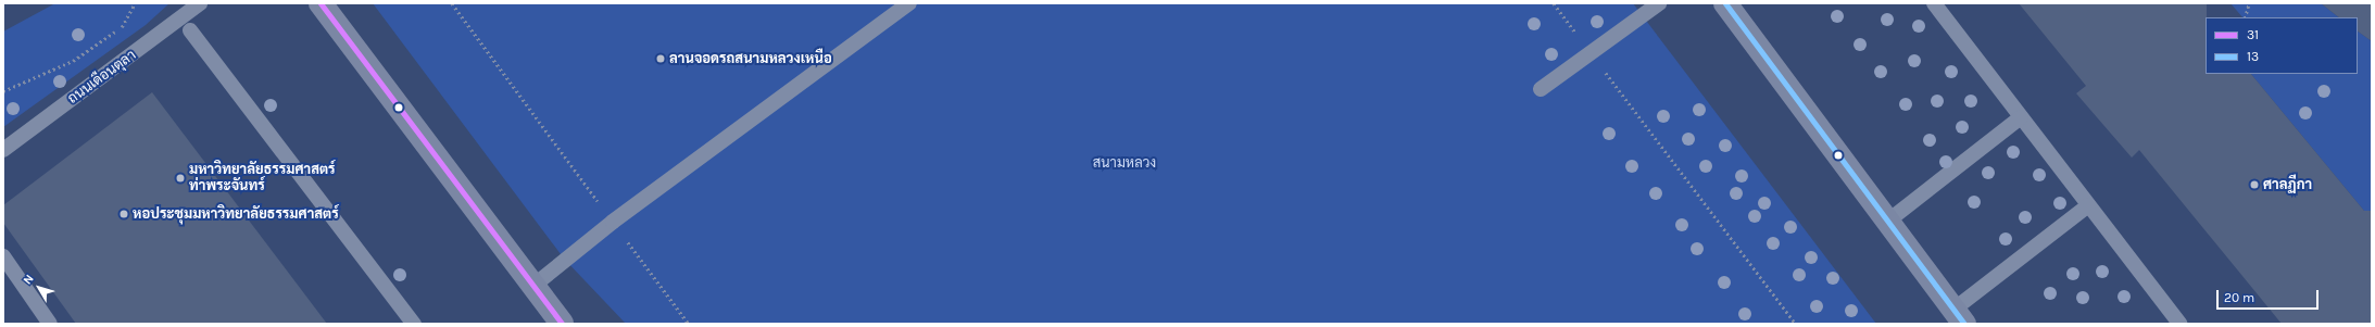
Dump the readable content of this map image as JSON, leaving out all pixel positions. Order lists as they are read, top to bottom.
{
  "streets": {
    "lane": ["ถนนเดือนตุลา"]
  },
  "parks": ["สนามหลวง"],
  "places": [
    "ลานจอดรถสนามหลวงเหนือ",
    "มหาวิทยาลัยธรรมศาสตร์ ท่าพระจันทร์",
    "ศาลฏีกา",
    "หอประชุมมหาวิทยาลัยธรรมศาสตร์"
  ],
  "lines": ["transit line 31", "transit line 13"],
  "legend": ["31", "13"],
  "scale_bar": "20 m",
  "north": "top left"
}
